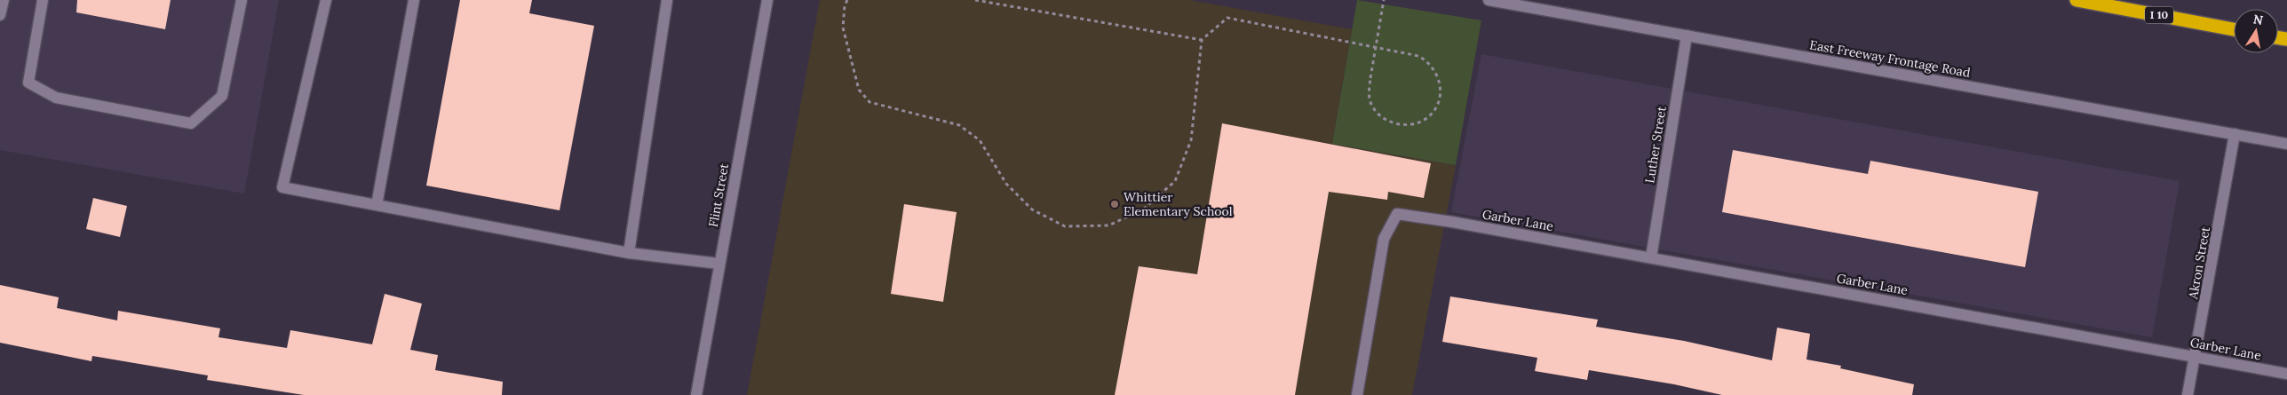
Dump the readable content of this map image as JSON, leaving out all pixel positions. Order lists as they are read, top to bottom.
{
  "streets": {
    "highway": ["I 10"],
    "street": [
      "East Freeway Frontage Road",
      "Luther Street",
      "Flint Street",
      "Garber Lane",
      "Akron Street"
    ]
  },
  "crossings": [
    ["East Freeway Frontage Road", "Luther Street"],
    ["East Freeway Frontage Road", "Akron Street"],
    ["Luther Street", "Garber Lane"],
    ["Garber Lane", "Akron Street"]
  ],
  "places": ["Whittier Elementary School"],
  "north": "top"
}
